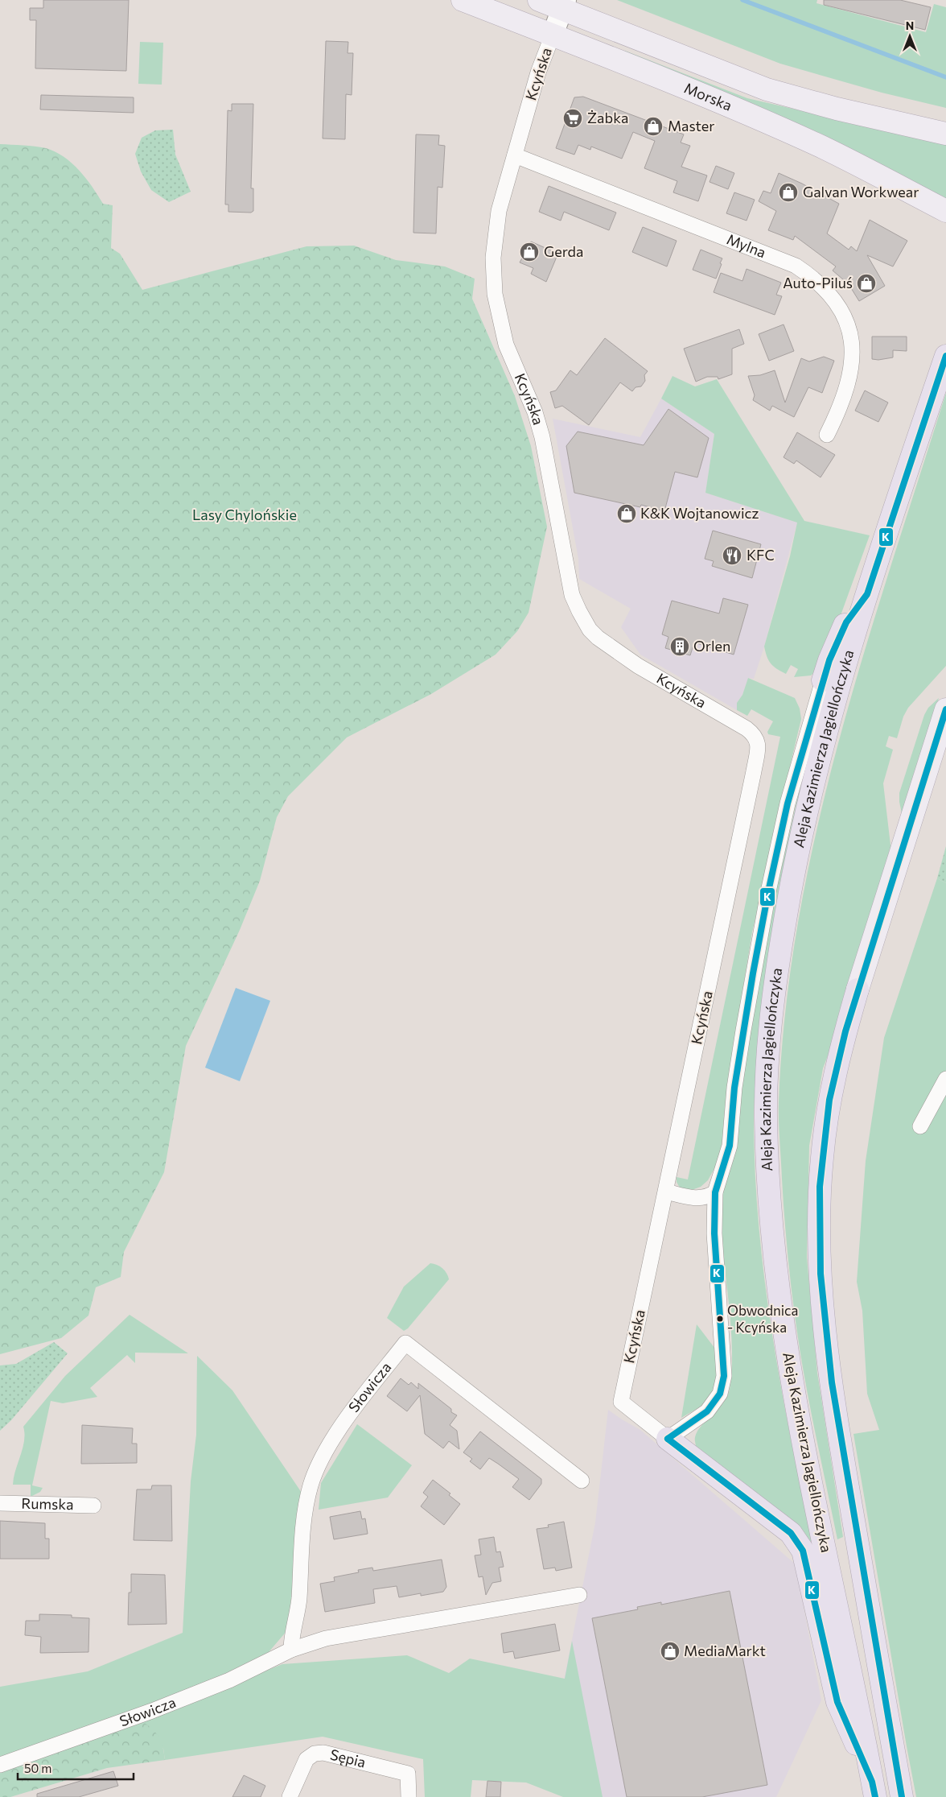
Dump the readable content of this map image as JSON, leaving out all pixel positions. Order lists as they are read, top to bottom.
{
  "streets": {
    "highway": ["Aleja Kazimierza Jagiellończyka"],
    "main road": ["Morska"],
    "street": [
      "Kcyńska",
      "Mylna",
      "Słowicza",
      "Rumska",
      "Sępia"
    ]
  },
  "crossings": [
    ["Kcyńska", "Morska"],
    ["Kcyńska", "Mylna"]
  ],
  "parks": ["Lasy Chylońskie"],
  "places": {
    "supermarket": ["Żabka"],
    "shop": [
      "Master",
      "Galvan Workwear",
      "Gerda",
      "Auto-Piluś",
      "K&K Wojtanowicz",
      "MediaMarkt"
    ],
    "restaurant": ["KFC"],
    "building": ["Orlen"],
    "other": ["Obwodnica - Kcyńska"]
  },
  "lines": ["transit line K"],
  "scale_bar": "50 m",
  "north": "top"
}
